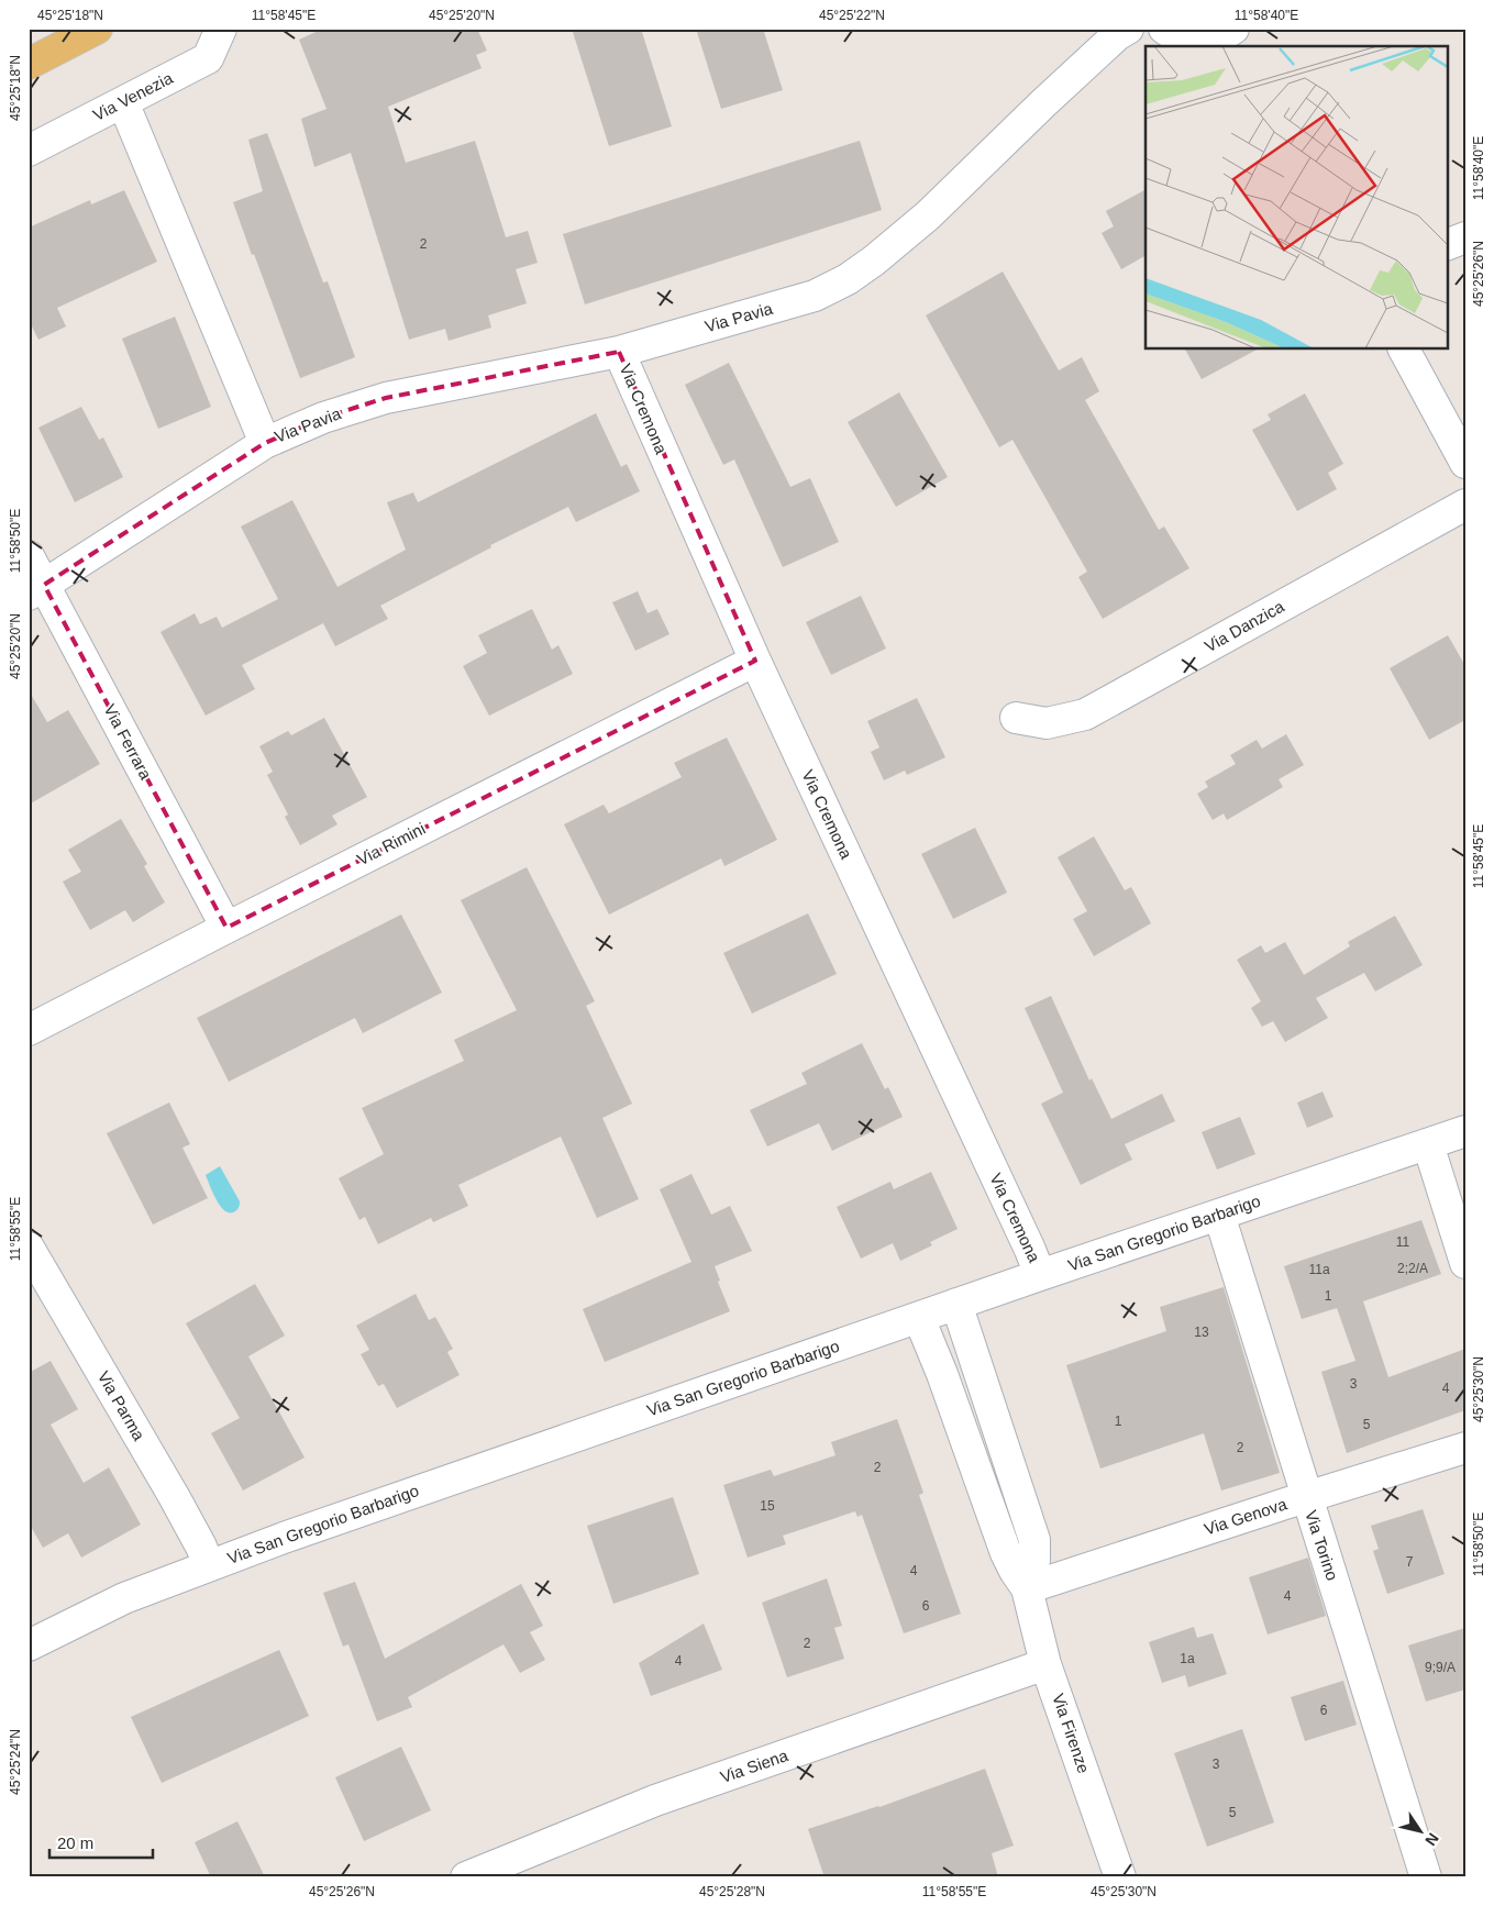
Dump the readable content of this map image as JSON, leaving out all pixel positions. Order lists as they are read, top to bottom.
{
  "streets": {
    "street": [
      "Via Venezia",
      "Via Pavia",
      "Via Cremona",
      "Via Danzica",
      "Via Ferrara",
      "Via Rimini",
      "Via San Gregorio Barbarigo",
      "Via Parma",
      "Via Genova",
      "Via Torino",
      "Via Firenze",
      "Via Siena"
    ]
  },
  "crossings": [
    ["Via Venezia", "Via Pavia"],
    ["Via Pavia", "Via Cremona"],
    ["Via Pavia", "Via Ferrara"],
    ["Via Cremona", "Via Rimini"],
    ["Via Cremona", "Via San Gregorio Barbarigo"],
    ["Via Ferrara", "Via Rimini"],
    ["Via San Gregorio Barbarigo", "Via Parma"],
    ["Via San Gregorio Barbarigo", "Via Torino"],
    ["Via San Gregorio Barbarigo", "Via Firenze"],
    ["Via Genova", "Via Torino"],
    ["Via Genova", "Via Firenze"],
    ["Via Firenze", "Via Siena"]
  ],
  "house_numbers": [
    "2",
    "11",
    "2;2/A",
    "11a",
    "1",
    "13",
    "3",
    "4",
    "1",
    "5",
    "2",
    "2",
    "15",
    "7",
    "4",
    "4",
    "6",
    "2",
    "1a",
    "4",
    "9;9/A",
    "6",
    "3",
    "5"
  ],
  "scale_bar": "20 m",
  "north": "bottom right",
  "coordinates": [
    "45°25'18\"N",
    "11°58'45\"E",
    "45°25'20\"N",
    "45°25'22\"N",
    "11°58'40\"E",
    "45°25'26\"N",
    "11°58'50\"E",
    "11°58'55\"E",
    "45°25'30\"N",
    "45°25'24\"N",
    "45°25'28\"N"
  ]
}
